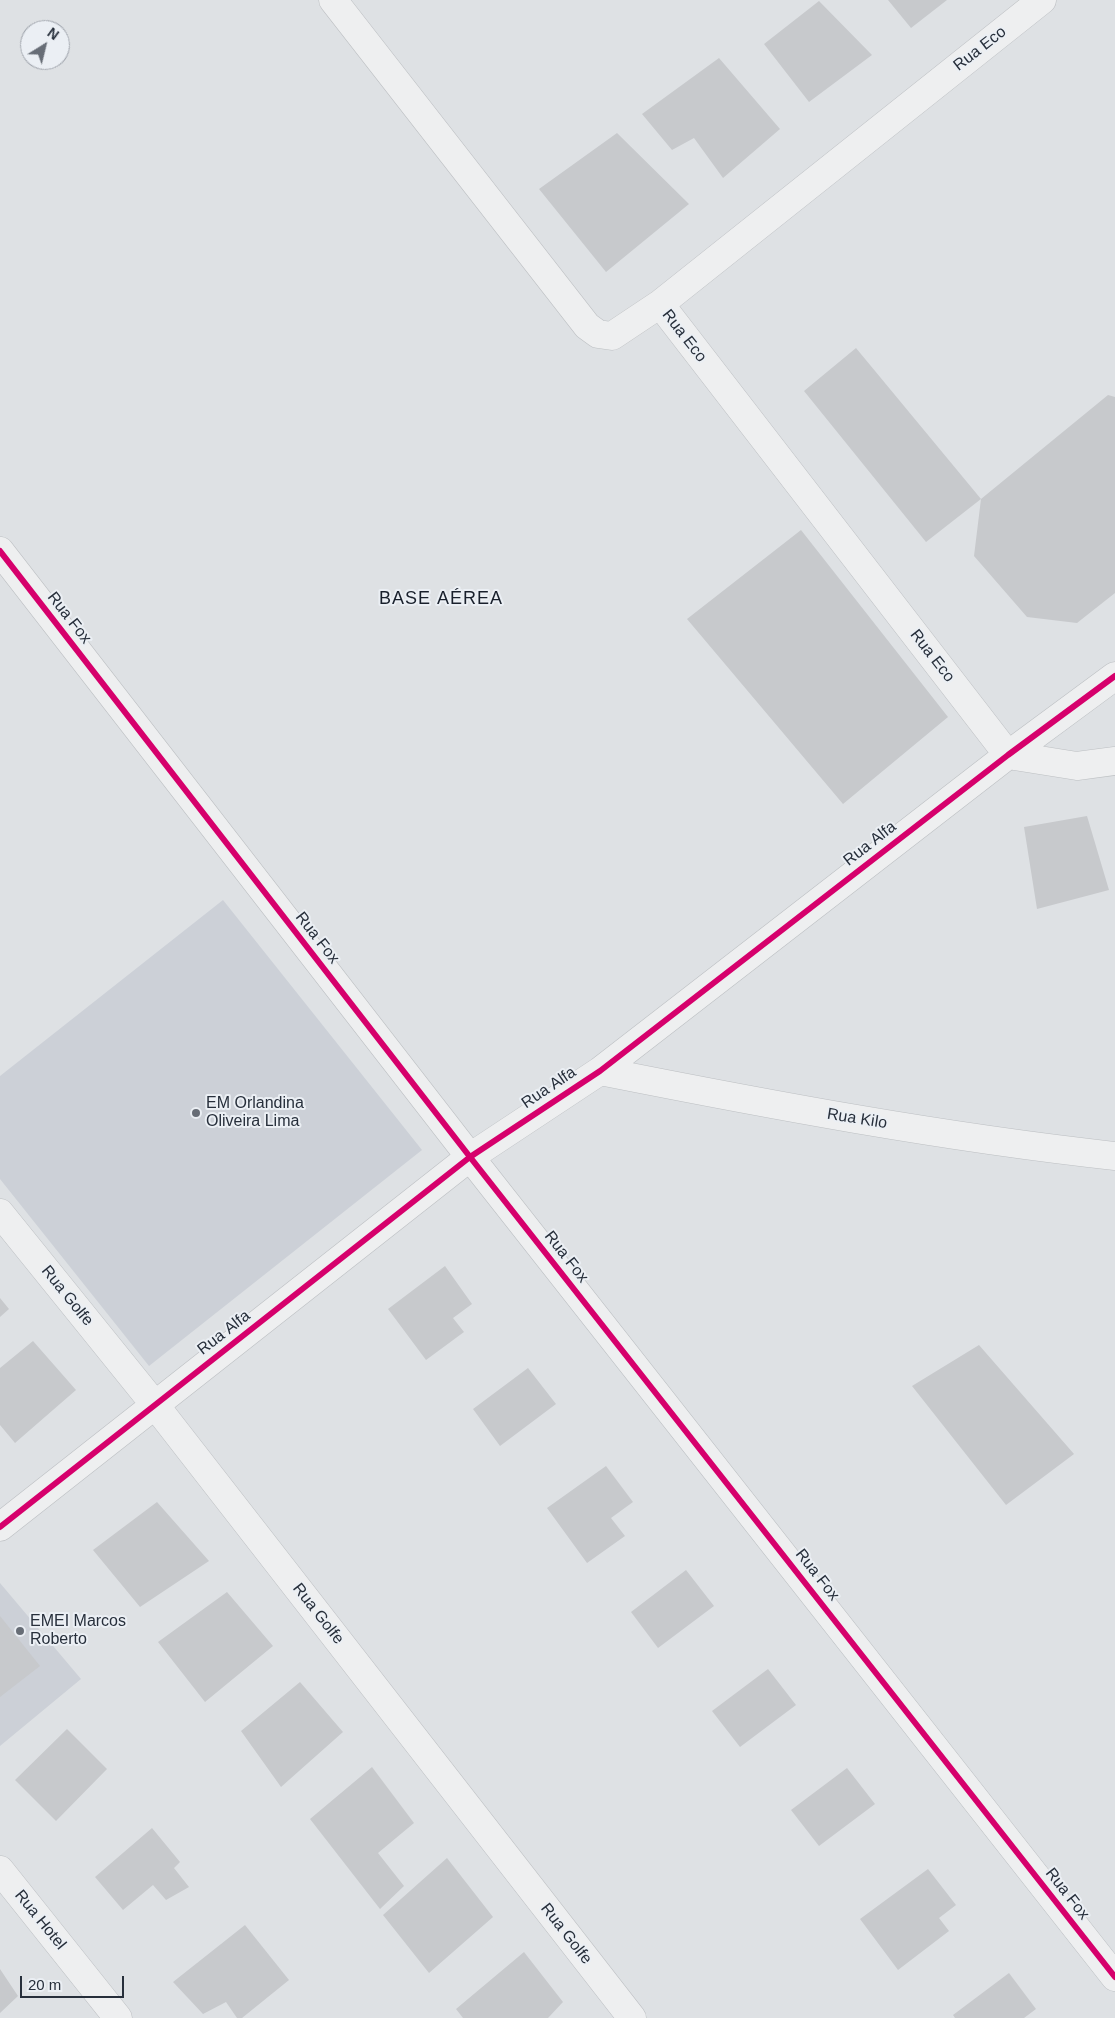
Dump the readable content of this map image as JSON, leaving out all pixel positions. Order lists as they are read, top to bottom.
{
  "streets": {
    "street": [
      "Rua Eco",
      "Rua Fox",
      "Rua Alfa",
      "Rua Kilo",
      "Rua Golfe",
      "Rua Hotel"
    ]
  },
  "crossings": [
    ["Rua Eco", "Rua Alfa"],
    ["Rua Fox", "Rua Alfa"],
    ["Rua Alfa", "Rua Kilo"],
    ["Rua Alfa", "Rua Golfe"]
  ],
  "districts": ["BASE AÉREA"],
  "places": ["EM Orlandina Oliveira Lima", "EMEI Marcos Roberto"],
  "scale_bar": "20 m",
  "north": "top right"
}
